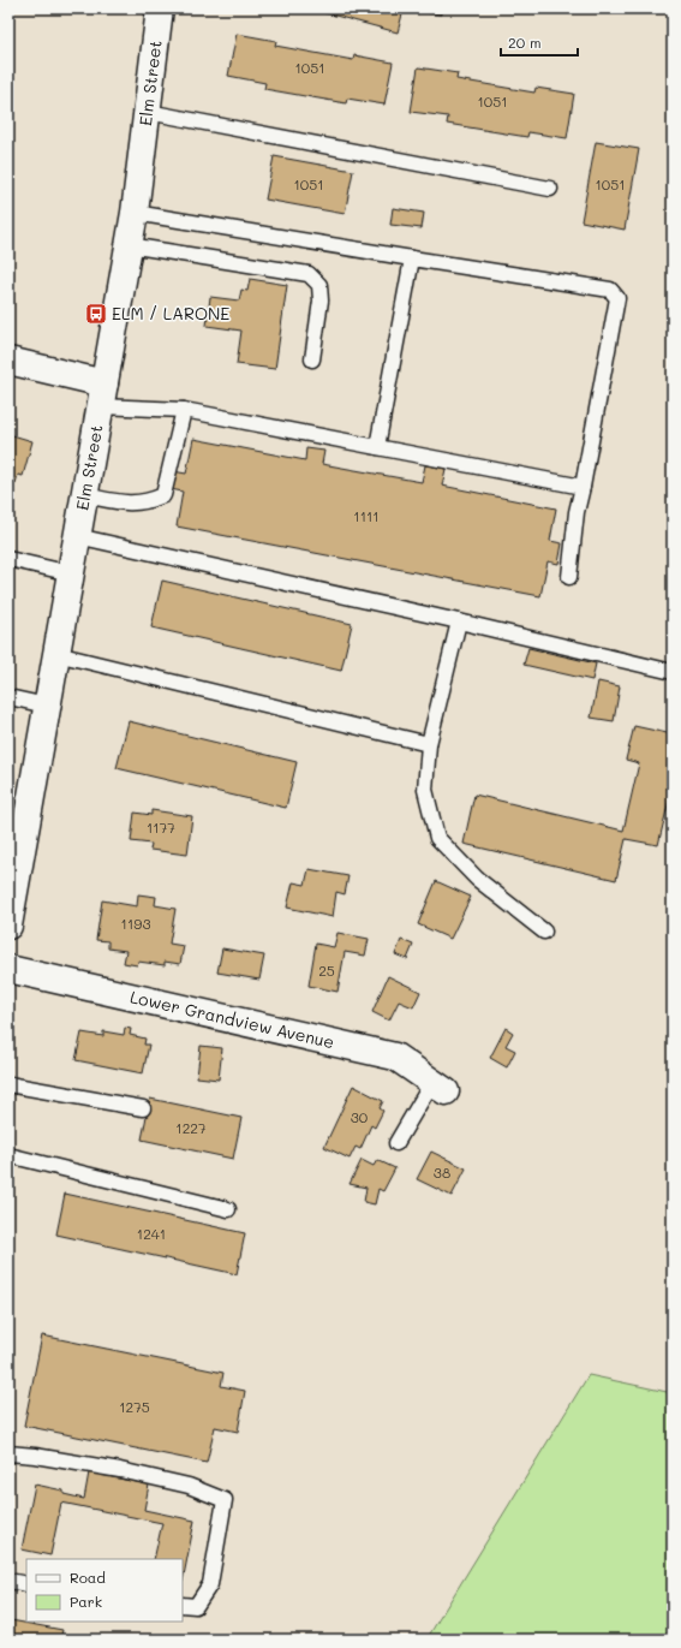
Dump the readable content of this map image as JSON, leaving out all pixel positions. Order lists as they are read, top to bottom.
{
  "streets": {
    "main road": ["Elm Street", "Lower Grandview Avenue"]
  },
  "places": {
    "bus stop": ["ELM / LARONE"]
  },
  "house_numbers": [
    "1051",
    "1051",
    "1051",
    "1051",
    "1111",
    "1177",
    "1193",
    "25",
    "30",
    "1227",
    "38",
    "1241",
    "1275"
  ],
  "legend": ["Road", "Park"],
  "scale_bar": "20 m"
}
